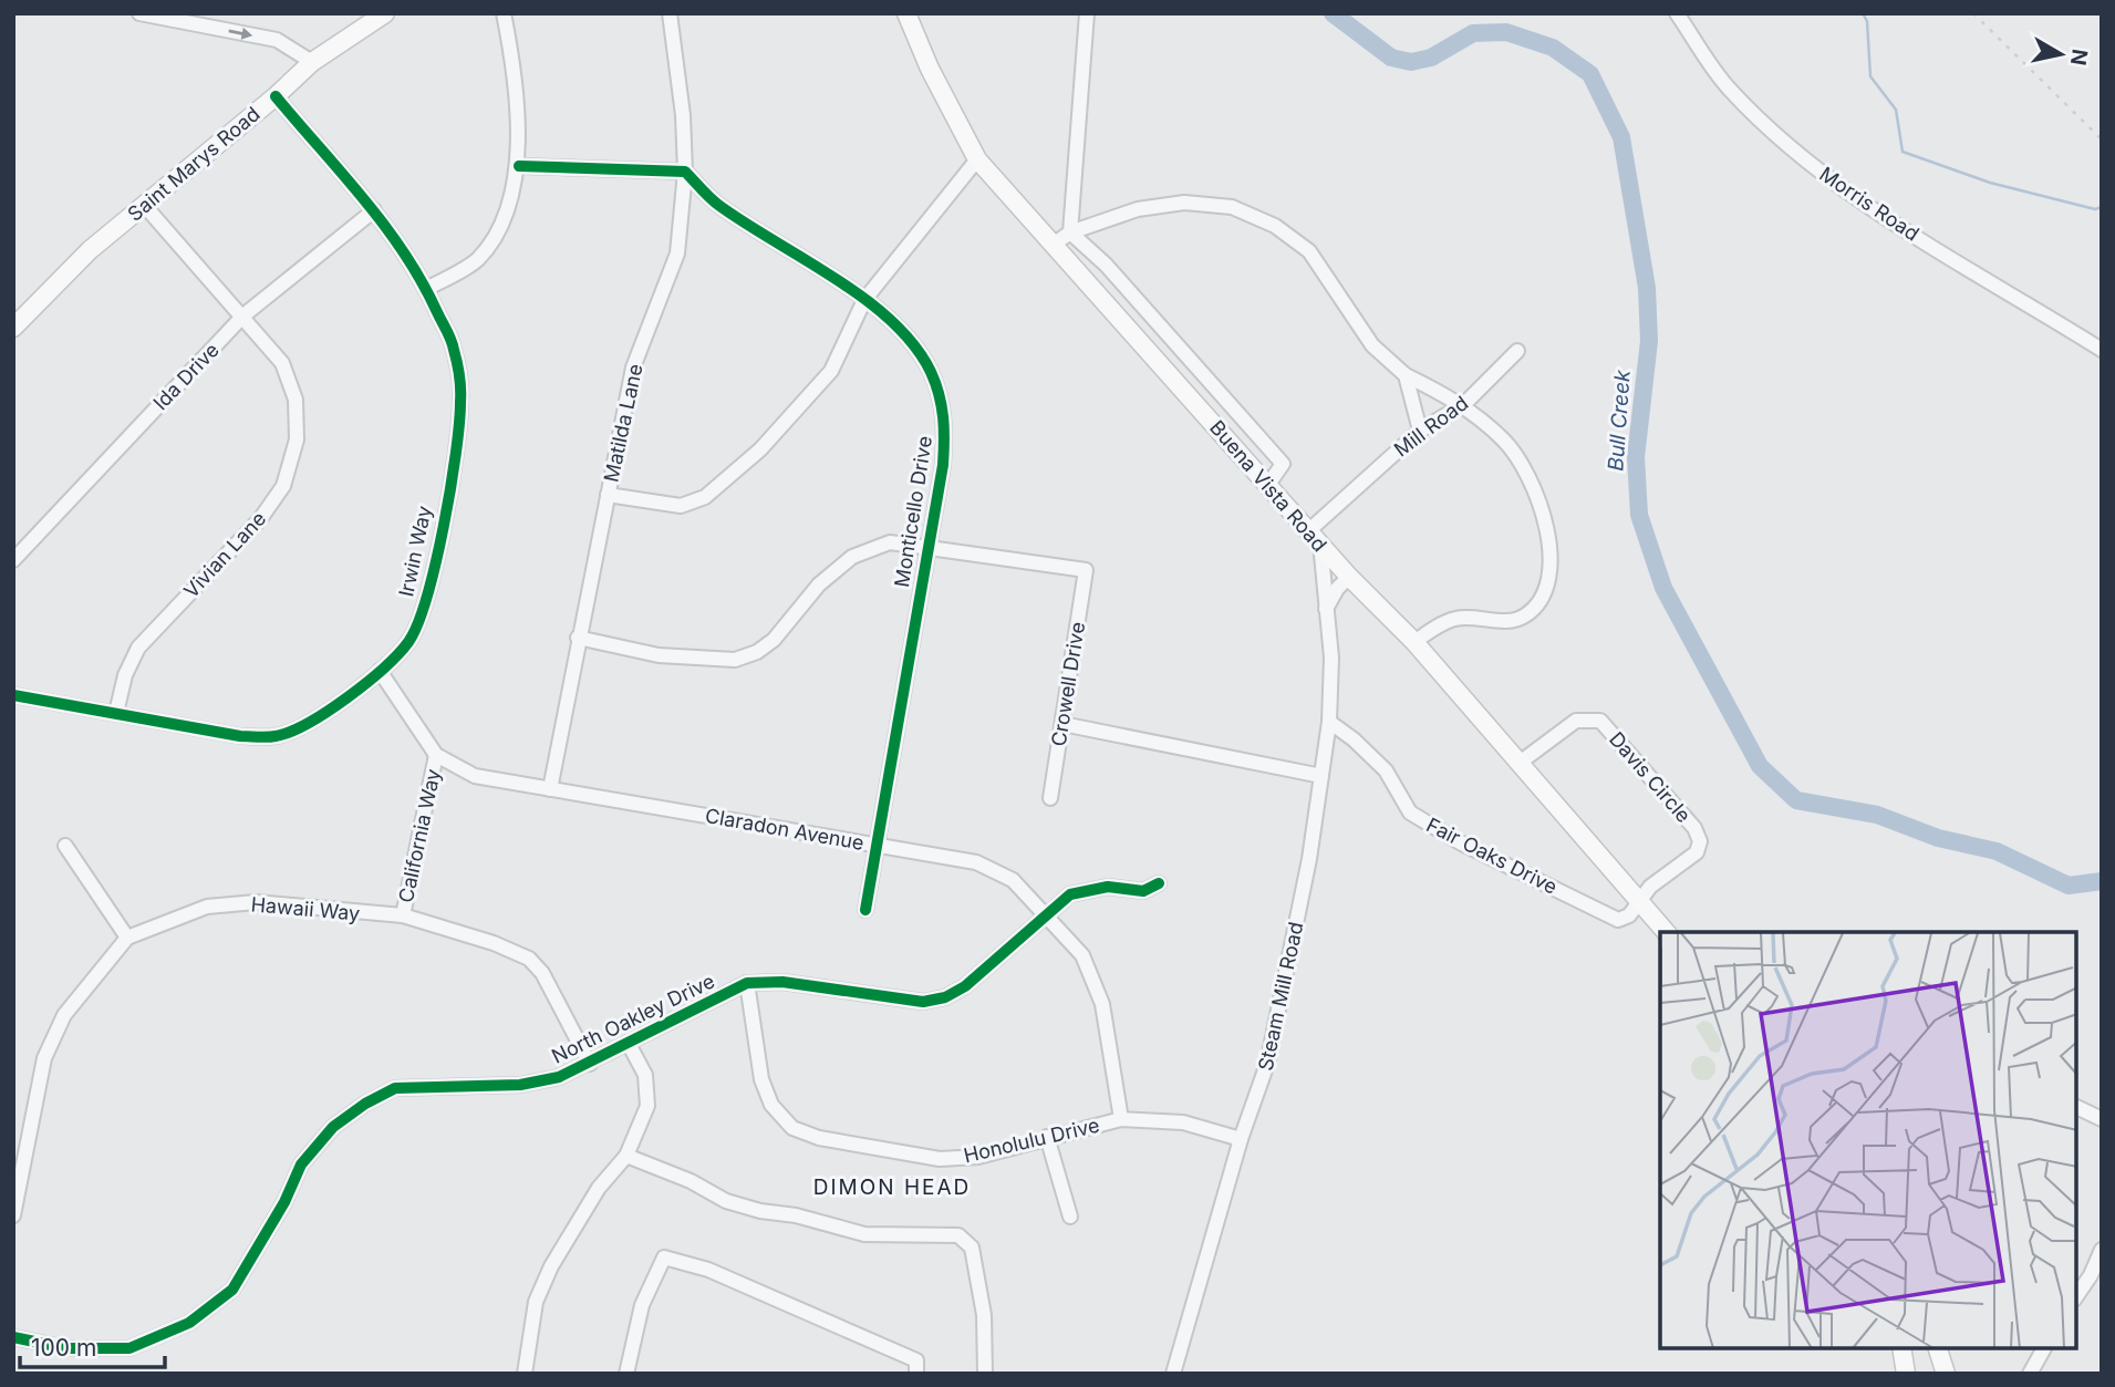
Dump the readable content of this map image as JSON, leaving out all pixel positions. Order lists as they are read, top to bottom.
{
  "streets": {
    "main road": ["Saint Marys Road", "Buena Vista Road"],
    "street": [
      "Morris Road",
      "Ida Drive",
      "Matilda Lane",
      "Mill Road",
      "Monticello Drive",
      "Irwin Way",
      "Vivian Lane",
      "Crowell Drive",
      "Davis Circle",
      "Claradon Avenue",
      "California Way",
      "Fair Oaks Drive",
      "Hawaii Way",
      "Steam Mill Road",
      "North Oakley Drive",
      "Honolulu Drive"
    ]
  },
  "crossings": [
    ["Saint Marys Road", "Irwin Way"],
    ["Saint Marys Road", "Vivian Lane"],
    ["Ida Drive", "Irwin Way"],
    ["Ida Drive", "Vivian Lane"],
    ["Matilda Lane", "Monticello Drive"],
    ["Matilda Lane", "Claradon Avenue"],
    ["Mill Road", "Buena Vista Road"],
    ["Mill Road", "Steam Mill Road"],
    ["Buena Vista Road", "Davis Circle"],
    ["Buena Vista Road", "Fair Oaks Drive"],
    ["Buena Vista Road", "Steam Mill Road"],
    ["Monticello Drive", "Crowell Drive"],
    ["Monticello Drive", "Claradon Avenue"],
    ["Irwin Way", "Vivian Lane"],
    ["Irwin Way", "Claradon Avenue"],
    ["Davis Circle", "Fair Oaks Drive"],
    ["Claradon Avenue", "California Way"],
    ["Claradon Avenue", "North Oakley Drive"],
    ["Claradon Avenue", "Honolulu Drive"],
    ["California Way", "Hawaii Way"],
    ["Fair Oaks Drive", "Steam Mill Road"],
    ["Hawaii Way", "North Oakley Drive"],
    ["Steam Mill Road", "Honolulu Drive"],
    ["North Oakley Drive", "Honolulu Drive"]
  ],
  "districts": ["DIMON HEAD"],
  "water": ["Bull Creek"],
  "scale_bar": "100 m",
  "north": "right"
}
